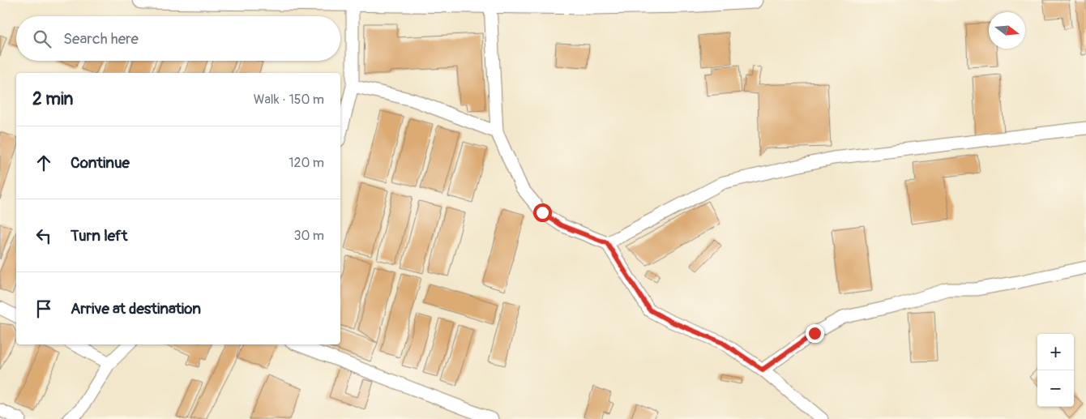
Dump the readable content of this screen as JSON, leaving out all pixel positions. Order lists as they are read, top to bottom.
{
  "north": "right",
  "page": {
    "search": "Search here",
    "heading": ["2 min", "Walk · 150 m"],
    "list": [
      ["Continue", "120 m"],
      ["Turn left", "30 m"],
      "Arrive at destination"
    ],
    "map_buttons": ["+", "−"]
  }
}
